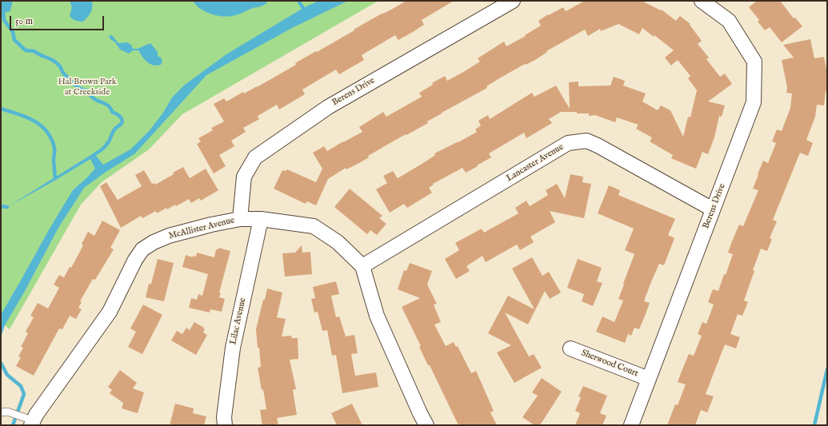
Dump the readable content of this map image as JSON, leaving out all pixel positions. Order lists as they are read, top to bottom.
{
  "streets": {
    "street": [
      "Berens Drive",
      "Lancaster Avenue",
      "McAllister Avenue",
      "Lilac Avenue",
      "Sherwood Court"
    ]
  },
  "crossings": [
    ["Berens Drive", "Lancaster Avenue"],
    ["Berens Drive", "McAllister Avenue"],
    ["Berens Drive", "Sherwood Court"],
    ["Lancaster Avenue", "McAllister Avenue"],
    ["McAllister Avenue", "Lilac Avenue"]
  ],
  "parks": ["Hal Brown Park at Creekside"],
  "scale_bar": "50 m"
}
